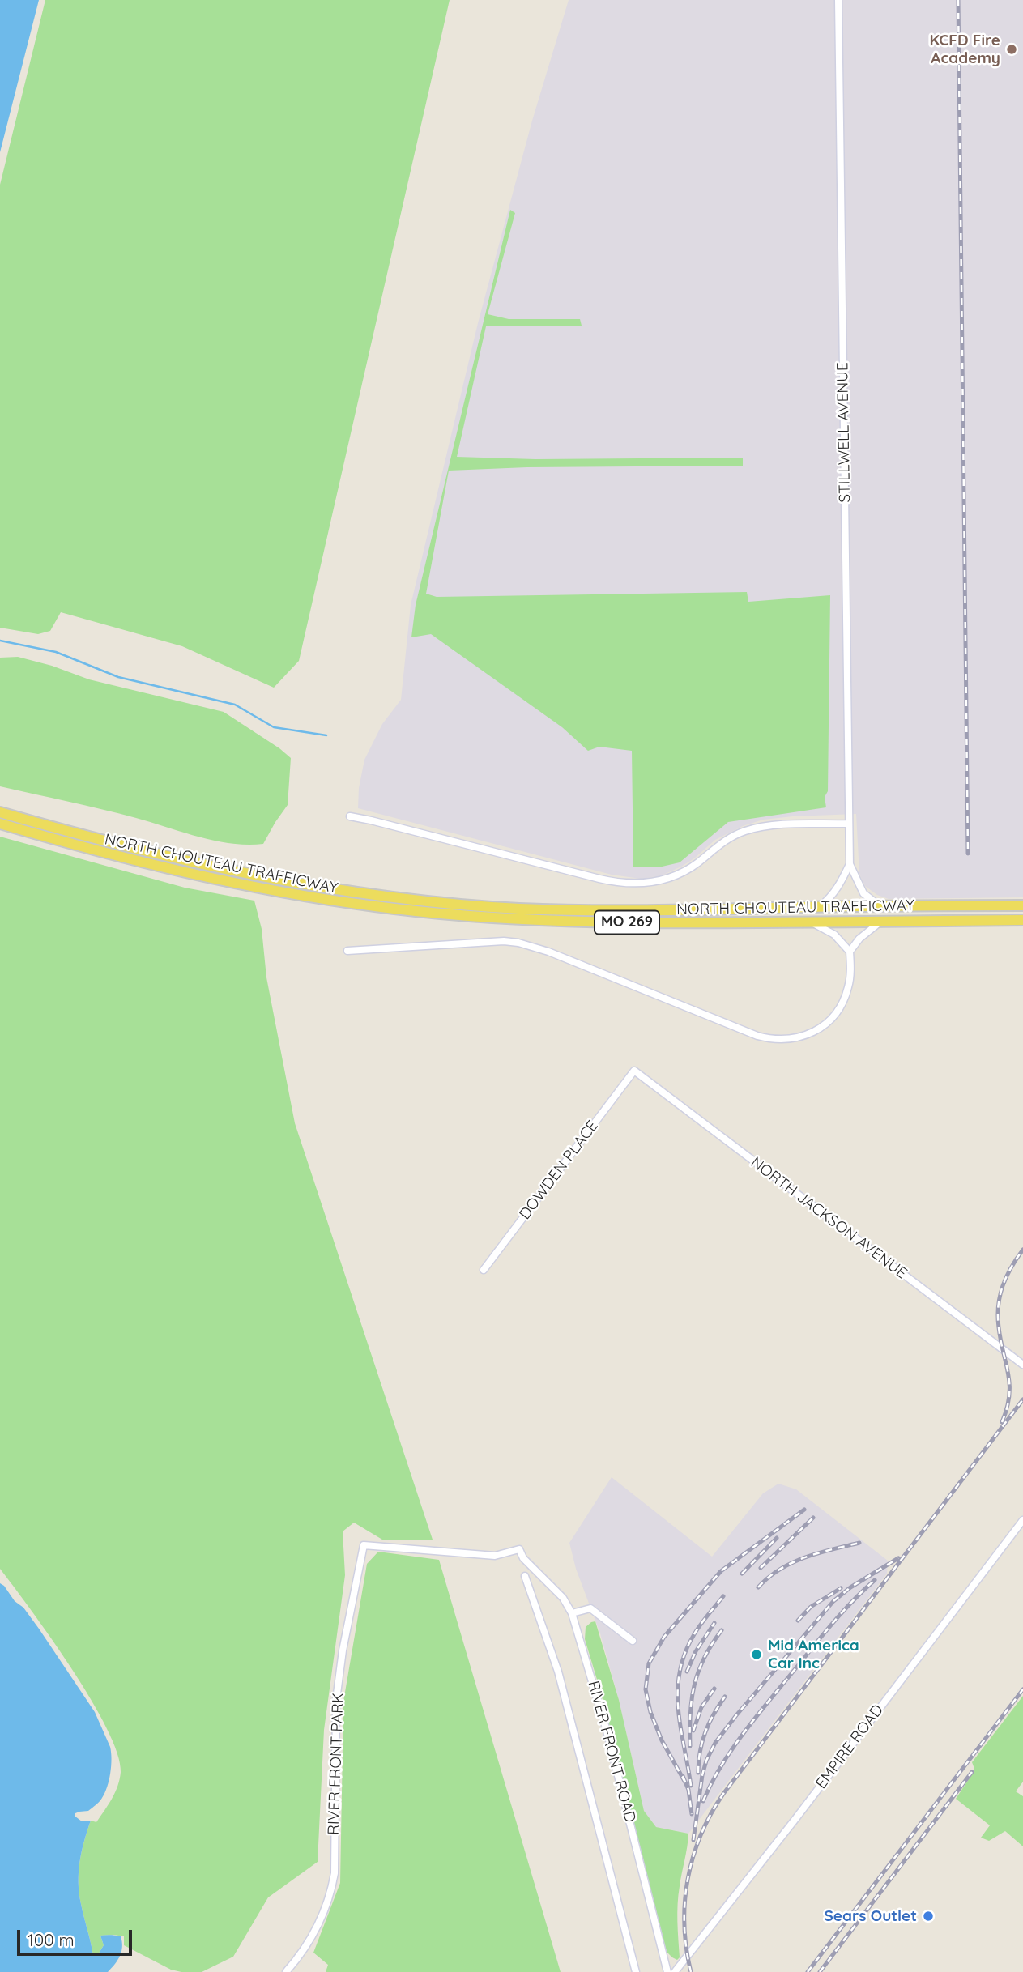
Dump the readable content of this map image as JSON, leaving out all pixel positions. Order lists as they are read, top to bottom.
{
  "streets": {
    "main road": ["NORTH CHOUTEAU TRAFFICWAY", "MO 269"],
    "street": [
      "STILLWELL AVENUE",
      "DOWDEN PLACE",
      "NORTH JACKSON AVENUE",
      "EMPIRE ROAD",
      "RIVER FRONT ROAD",
      "RIVER FRONT PARK"
    ]
  },
  "crossings": [
    ["STILLWELL AVENUE", "NORTH CHOUTEAU TRAFFICWAY"],
    ["DOWDEN PLACE", "NORTH JACKSON AVENUE"],
    ["RIVER FRONT ROAD", "RIVER FRONT PARK"]
  ],
  "places": ["KCFD Fire Academy", "Mid America Car Inc", "Sears Outlet"],
  "scale_bar": "100 m"
}
